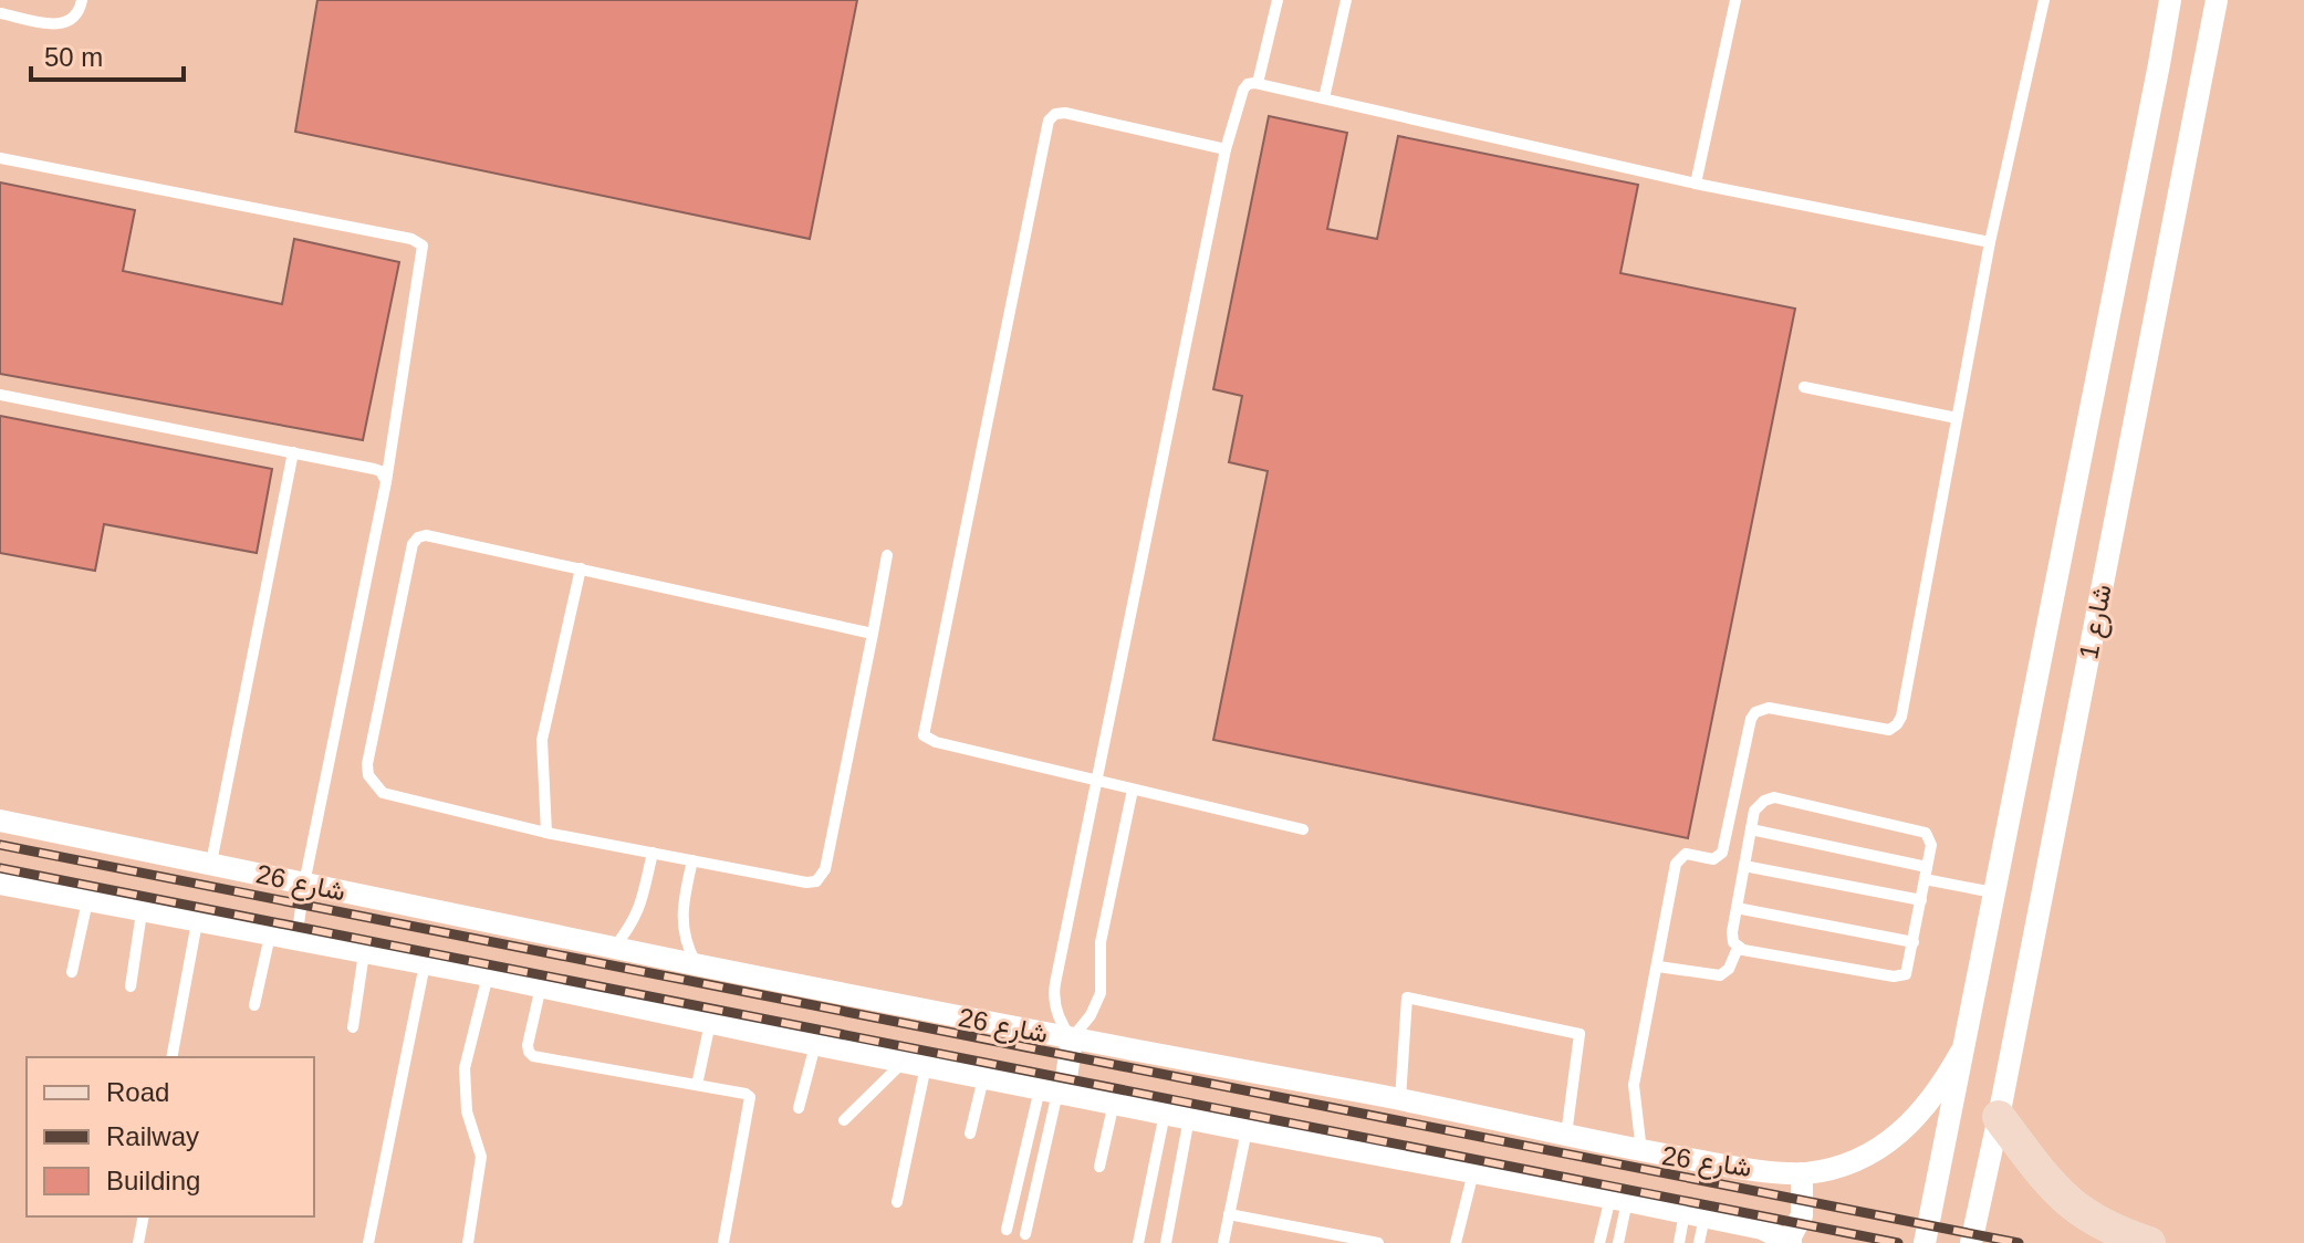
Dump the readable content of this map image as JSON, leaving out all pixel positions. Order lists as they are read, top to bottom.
{
  "streets": {
    "street": ["شارع 1", "شارع 26"]
  },
  "crossings": [
    ["شارع 1", "شارع 26"]
  ],
  "legend": ["Road", "Railway", "Building"],
  "scale_bar": "50 m"
}
